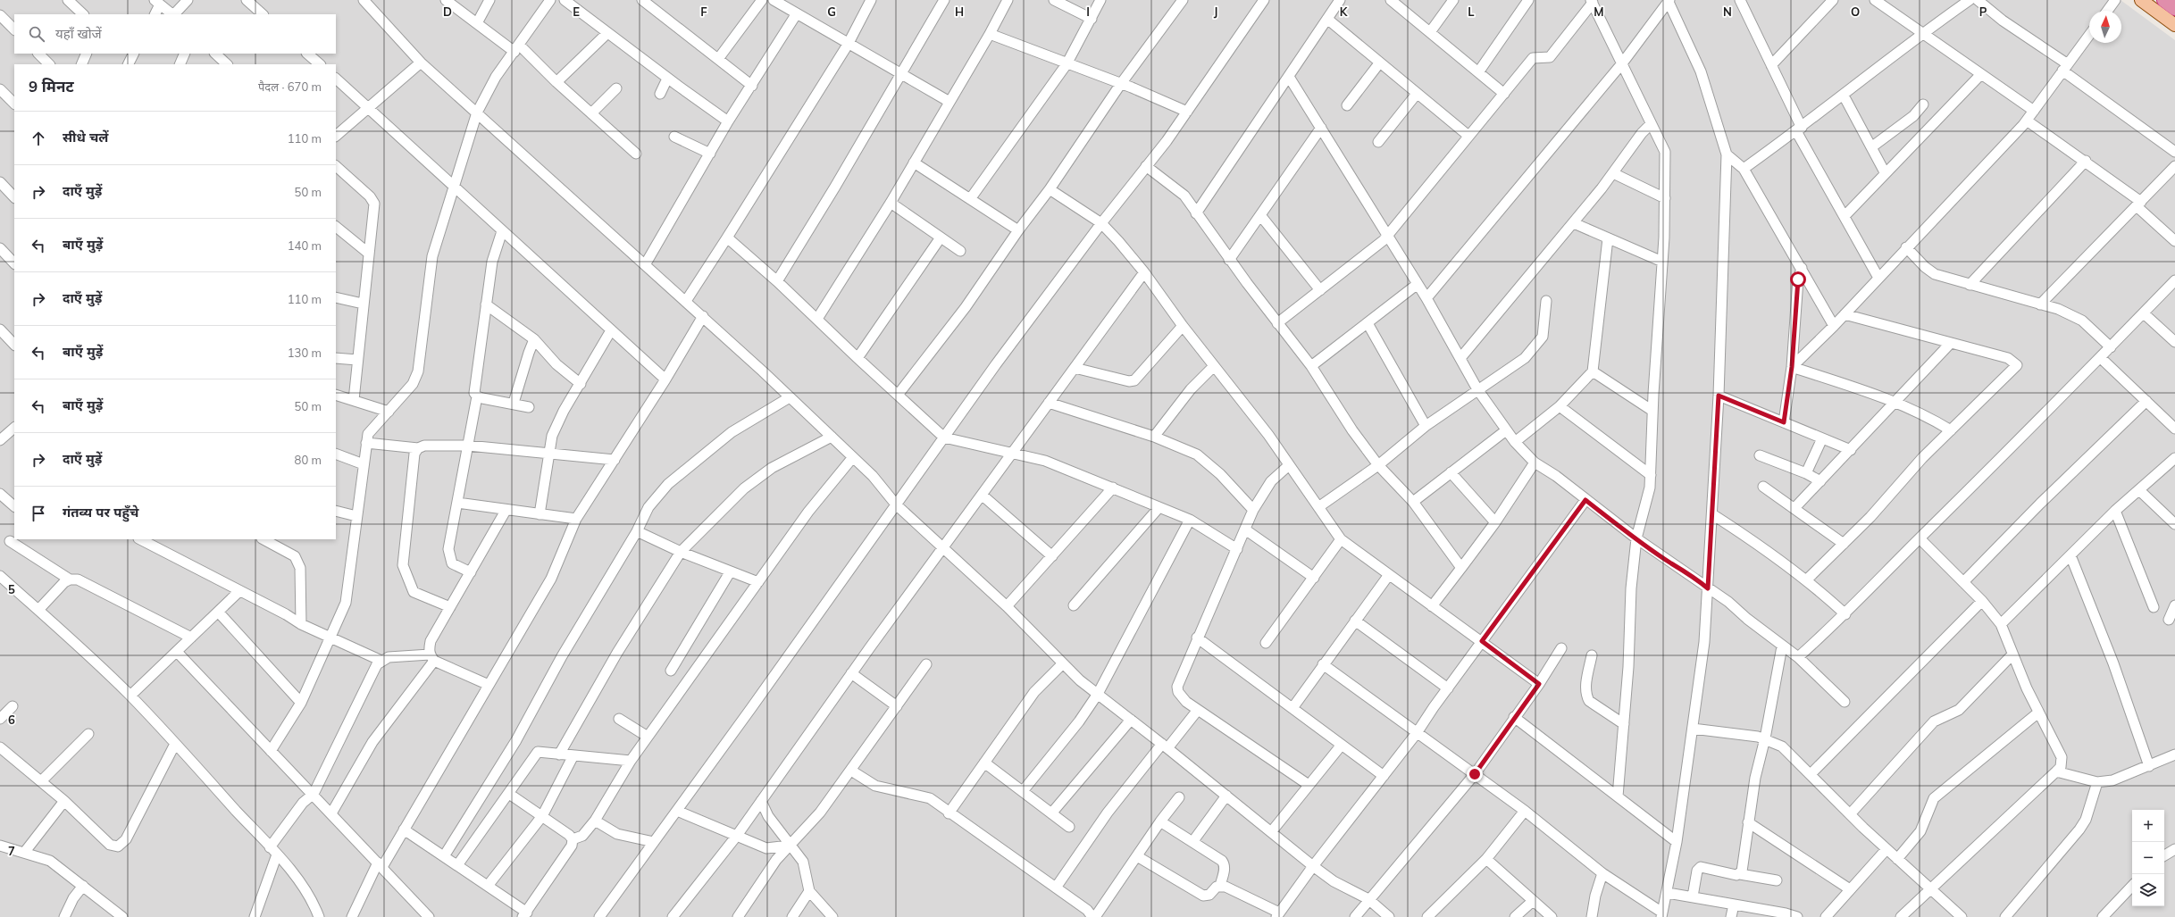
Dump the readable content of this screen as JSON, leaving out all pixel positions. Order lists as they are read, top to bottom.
{
  "north": "top",
  "page": {
    "search": "यहाँ खोजें",
    "heading": ["9 मिनट", "पैदल · 670 m"],
    "list": [
      ["सीधे चलें", "110 m"],
      ["दाएँ मुड़ें", "50 m"],
      ["बाएँ मुड़ें", "140 m"],
      ["दाएँ मुड़ें", "110 m"],
      ["बाएँ मुड़ें", "130 m"],
      ["बाएँ मुड़ें", "50 m"],
      ["दाएँ मुड़ें", "80 m"],
      "गंतव्य पर पहुँचे"
    ],
    "map_buttons": ["+", "−"]
  },
  "grid": {
    "columns": [
      "D",
      "E",
      "F",
      "G",
      "H",
      "I",
      "J",
      "K",
      "L",
      "M",
      "N",
      "O",
      "P"
    ],
    "rows": ["5", "6", "7"]
  }
}
